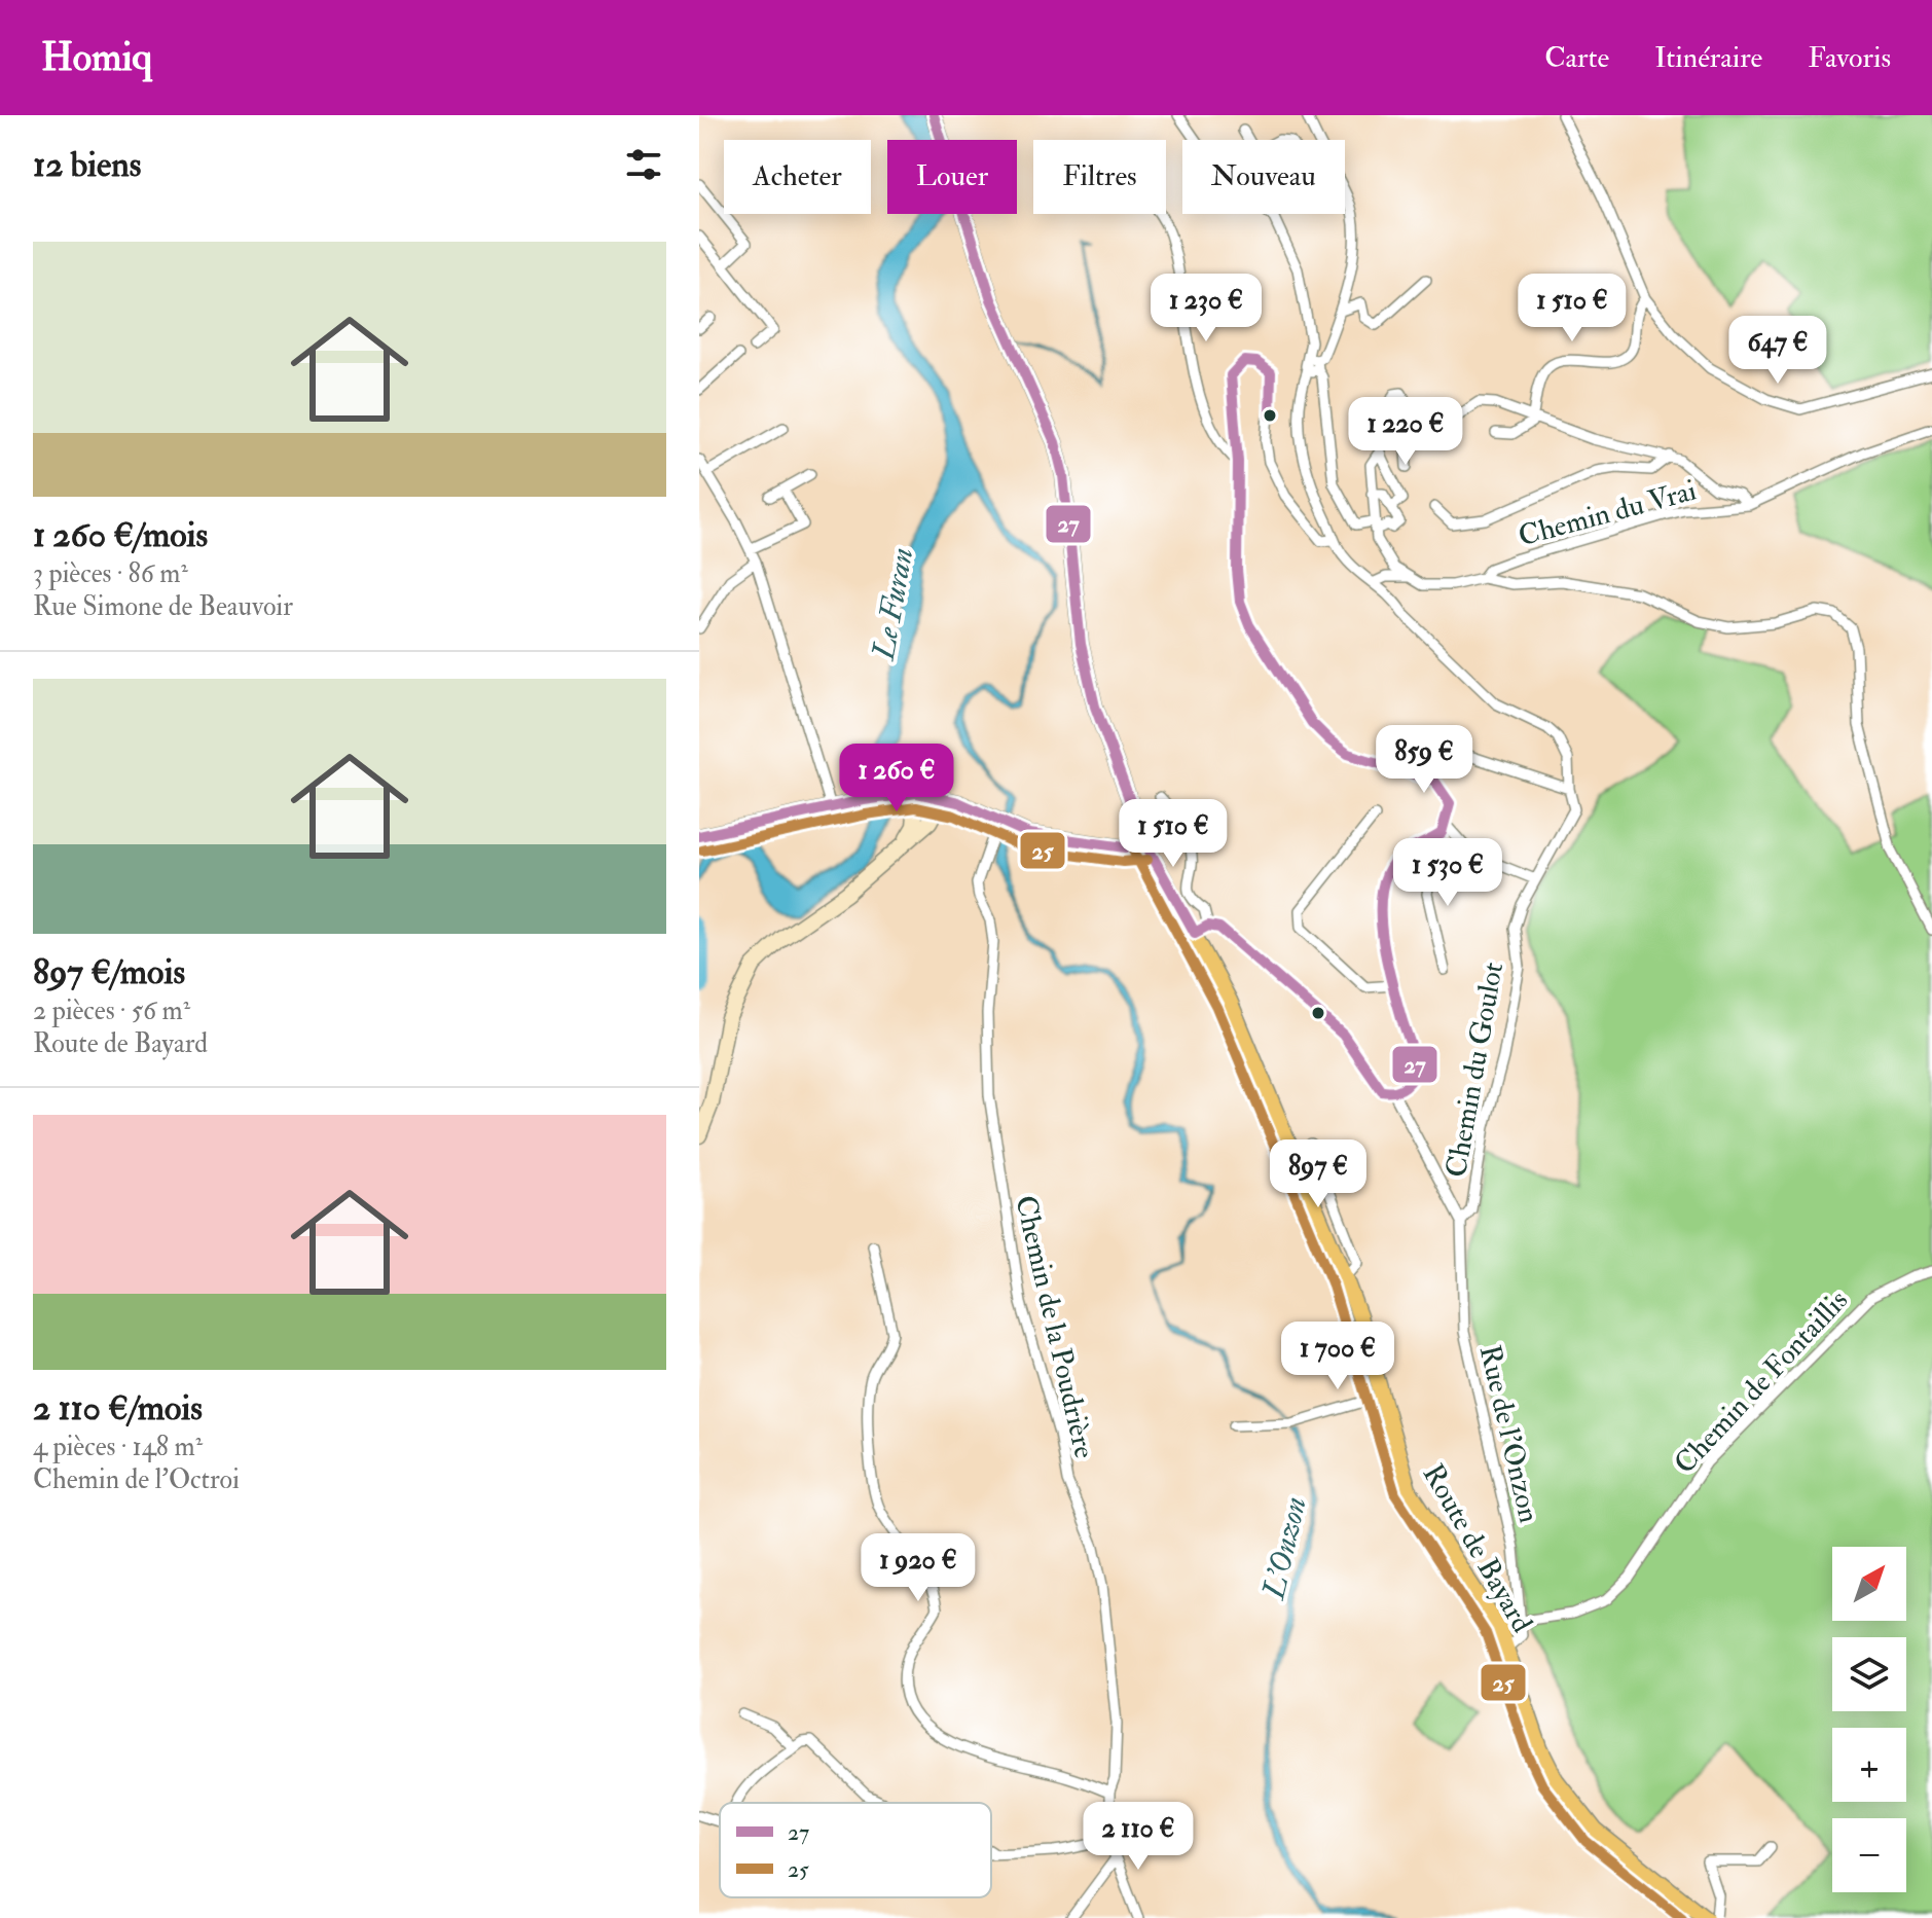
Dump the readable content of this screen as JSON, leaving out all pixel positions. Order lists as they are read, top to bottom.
{
  "streets": {
    "main road": ["Route de Bayard"],
    "street": [
      "Chemin du Vrai",
      "Chemin du Goulot",
      "Chemin de la Poudrière",
      "Chemin de Fontaillis",
      "Rue de l'Onzon"
    ]
  },
  "crossings": [
    ["Chemin du Goulot", "Rue de l'Onzon"],
    ["Chemin de Fontaillis", "Rue de l'Onzon"]
  ],
  "water": ["Le Furan", "L'Onzon"],
  "lines": ["transit line 27", "transit line 25"],
  "legend": ["27", "25"],
  "north": "top right",
  "page": {
    "header": "Homiq",
    "nav": ["Carte", "Itinéraire", "Favoris"],
    "heading": "12 biens",
    "chip": [
      "Acheter",
      "Louer",
      "Filtres",
      "Nouveau"
    ],
    "list": [
      {
        "name": "1 260 €/mois",
        "note": "3 pièces · 86 m² · Rue Simone de Beauvoir"
      },
      {
        "name": "897 €/mois",
        "note": "2 pièces · 56 m² · Route de Bayard"
      },
      {
        "name": "2 110 €/mois",
        "note": "4 pièces · 148 m² · Chemin de l'Octroi"
      }
    ],
    "price": [
      "1 230 €",
      "1 510 €",
      "647 €",
      "1 220 €",
      "859 €",
      "1 260 €",
      "1 510 €",
      "1 530 €",
      "897 €",
      "1 700 €",
      "1 920 €",
      "2 110 €"
    ],
    "map_buttons": ["+", "−"]
  }
}
